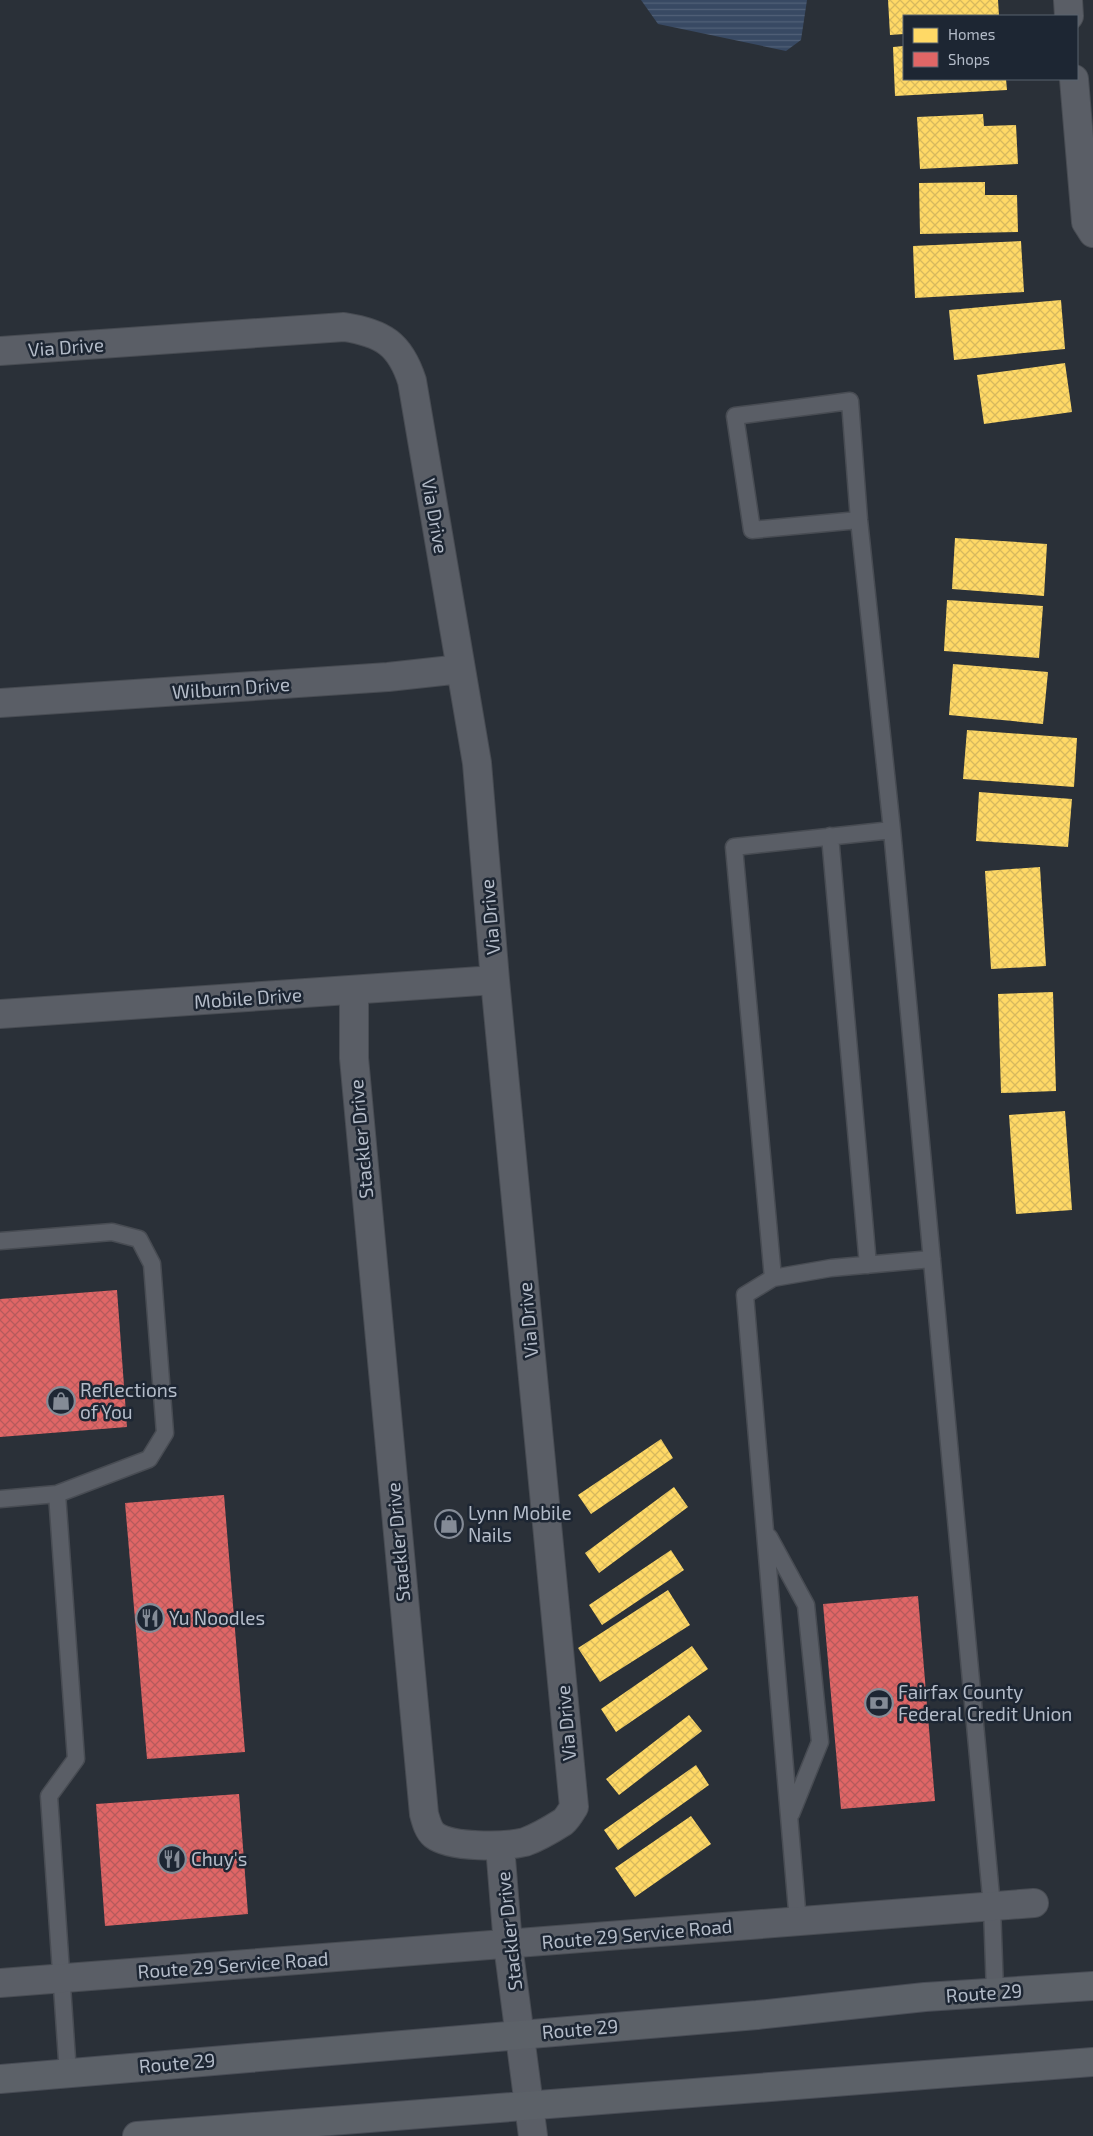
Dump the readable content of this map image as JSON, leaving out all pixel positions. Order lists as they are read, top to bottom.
{
  "streets": {
    "main road": ["Route 29"],
    "street": [
      "Via Drive",
      "Wilburn Drive",
      "Mobile Drive",
      "Stackler Drive",
      "Route 29 Service Road"
    ]
  },
  "crossings": [
    ["Via Drive", "Wilburn Drive"],
    ["Via Drive", "Mobile Drive"],
    ["Via Drive", "Stackler Drive"],
    ["Mobile Drive", "Stackler Drive"],
    ["Stackler Drive", "Route 29 Service Road"],
    ["Stackler Drive", "Route 29"]
  ],
  "places": {
    "shop": ["Reflections of You", "Lynn Mobile Nails"],
    "restaurant": ["Yu Noodles", "Chuy's"],
    "bank": ["Fairfax County Federal Credit Union"]
  },
  "legend": ["Homes", "Shops"]
}
